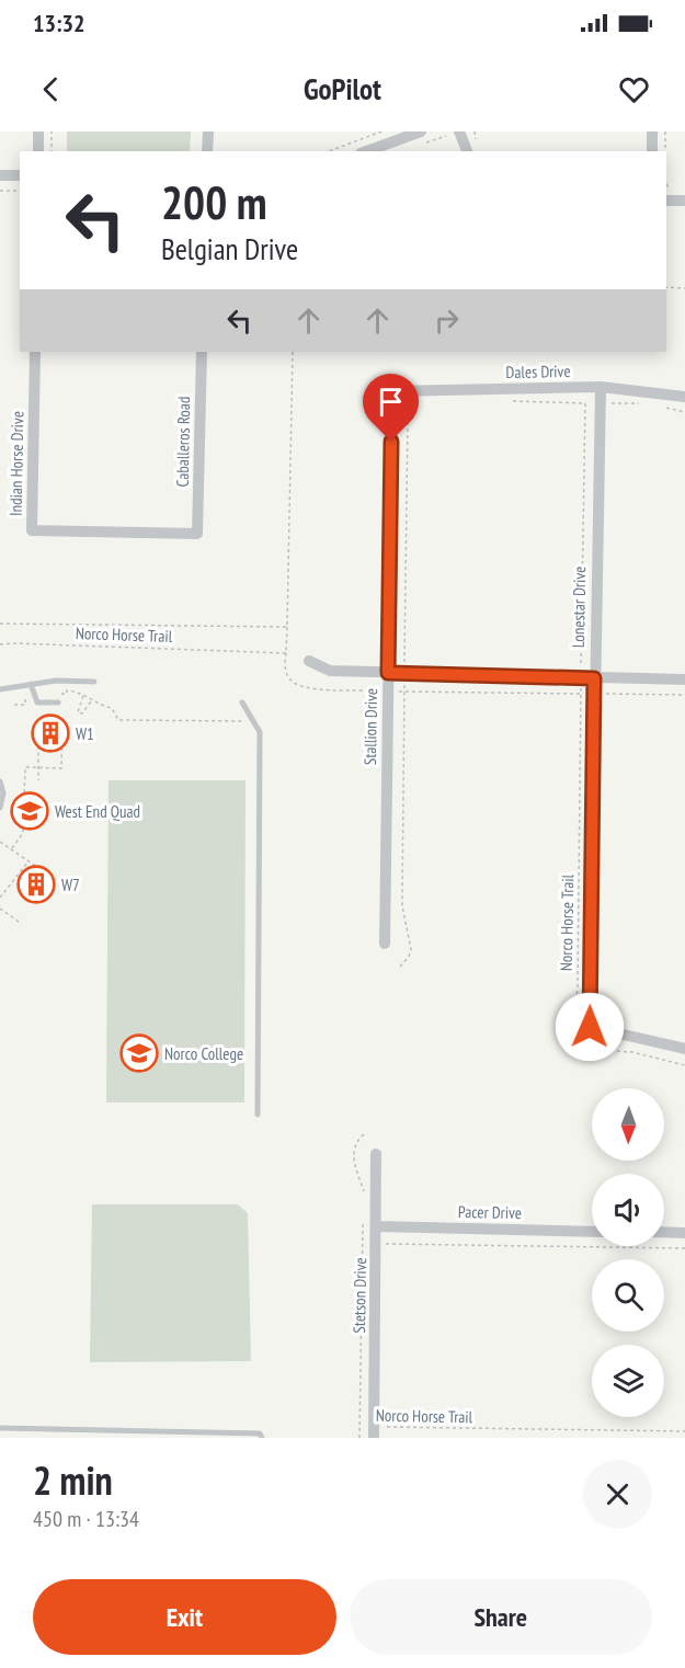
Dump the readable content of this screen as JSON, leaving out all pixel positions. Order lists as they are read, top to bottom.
{
  "streets": {
    "street": [
      "Dales Drive",
      "Caballeros Road",
      "Indian Horse Drive",
      "Lonestar Drive",
      "Stallion Drive",
      "Pacer Drive",
      "Stetson Drive"
    ],
    "path": ["Norco Horse Trail"]
  },
  "crossings": [
    ["Dales Drive", "Lonestar Drive"],
    ["Dales Drive", "Stallion Drive"],
    ["Caballeros Road", "Indian Horse Drive"],
    ["Norco Horse Trail", "Stetson Drive"],
    ["Pacer Drive", "Stetson Drive"]
  ],
  "places": {
    "building": ["W1", "W7"],
    "school or university": ["West End Quad", "Norco College"]
  },
  "north": "bottom",
  "page": {
    "status": "13:32",
    "header": "GoPilot",
    "turn": ["200 m", "Belgian Drive"],
    "heading": ["2 min", "450 m · 13:34"],
    "buttons": ["Exit", "Share"]
  }
}
